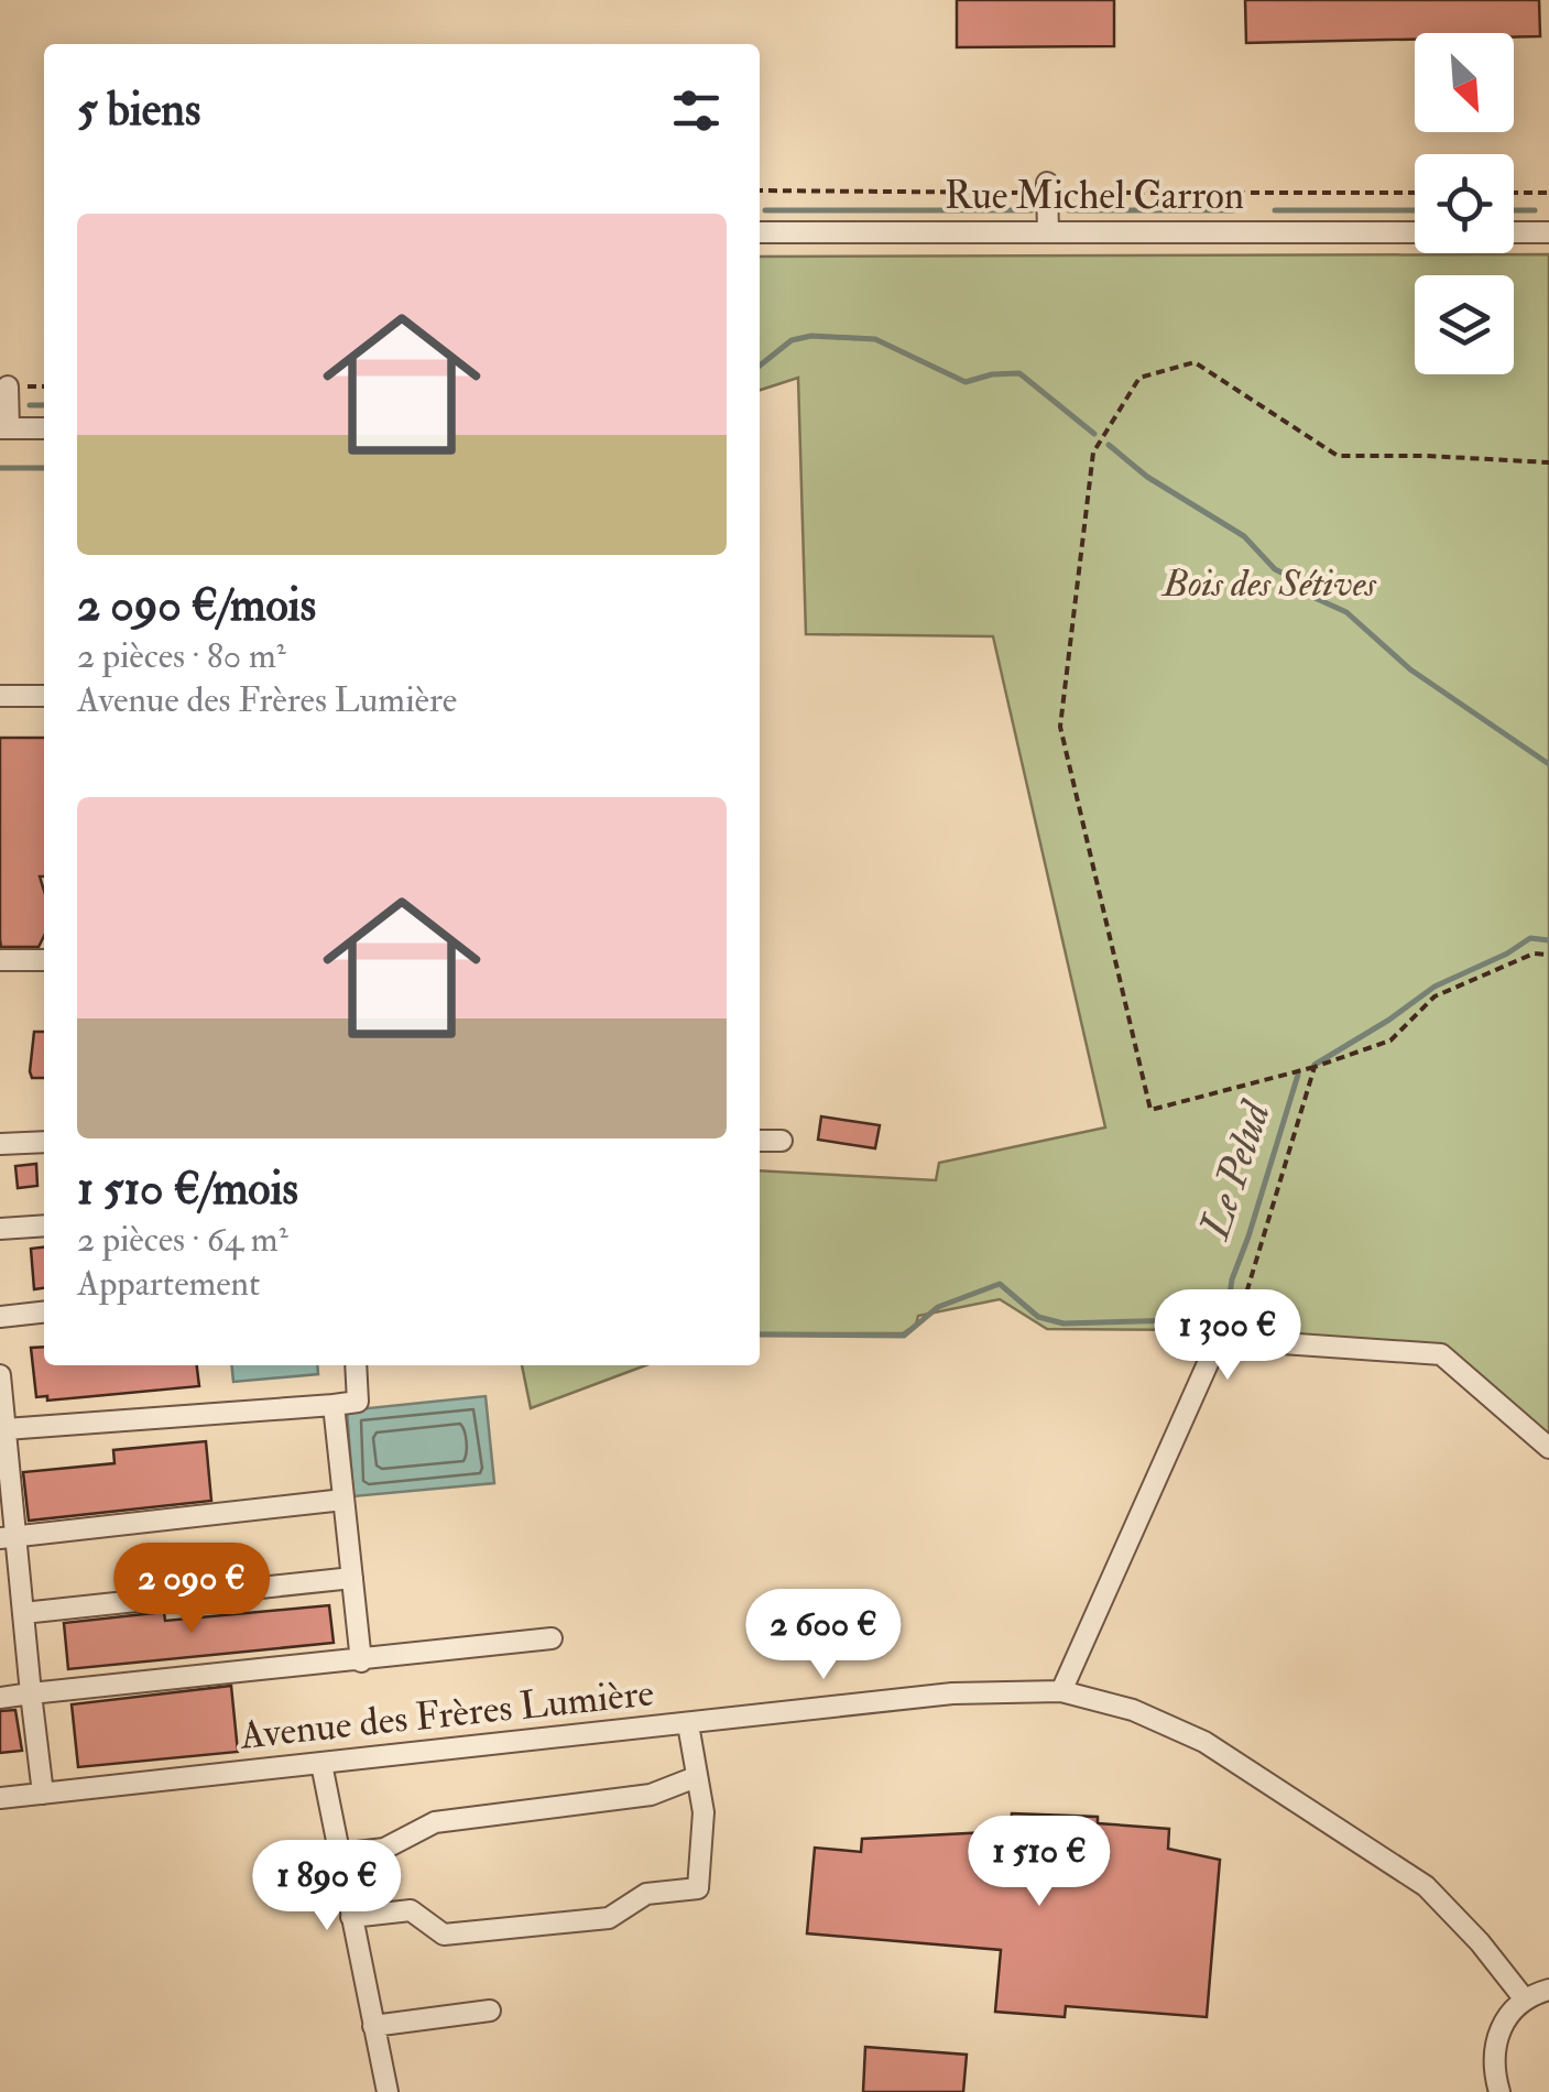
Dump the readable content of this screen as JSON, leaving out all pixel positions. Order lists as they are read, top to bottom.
{
  "streets": {
    "street": ["Rue Michel Carron", "Avenue des Frères Lumière"]
  },
  "water": ["Le Pelud"],
  "parks": ["Bois des Sétives"],
  "north": "bottom right",
  "page": {
    "heading": "5 biens",
    "list": [
      {
        "name": "2 090 €/mois",
        "note": "2 pièces · 80 m² · Avenue des Frères Lumière"
      },
      {
        "name": "1 510 €/mois",
        "note": "2 pièces · 64 m² · Appartement"
      }
    ],
    "price": [
      "1 300 €",
      "2 090 €",
      "2 600 €",
      "1 510 €",
      "1 890 €"
    ]
  }
}
